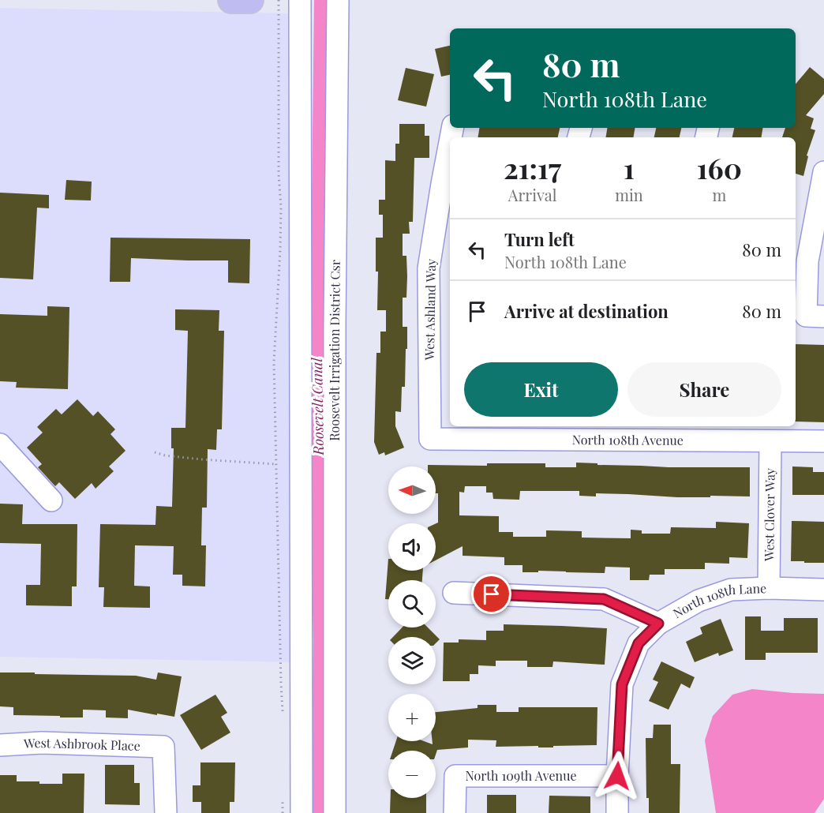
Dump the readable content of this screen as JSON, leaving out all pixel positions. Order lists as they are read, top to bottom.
{
  "streets": {
    "street": [
      "West Ashland Way",
      "Roosevelt Irrigation District Csr",
      "North 108th Avenue",
      "West Clover Way",
      "North 108th Lane",
      "West Ashbrook Place",
      "North 109th Avenue"
    ]
  },
  "crossings": [
    ["West Ashland Way", "North 108th Avenue"],
    ["North 108th Avenue", "West Clover Way"],
    ["West Clover Way", "North 108th Lane"]
  ],
  "water": ["Roosevelt Canal"],
  "north": "left",
  "page": {
    "turn": ["80 m", "North 108th Lane"],
    "eta": [
      "21:17",
      "Arrival",
      "1",
      "min",
      "160",
      "m"
    ],
    "list": [
      {
        "name": "Turn left",
        "note": "North 108th Lane",
        "value": "80 m"
      },
      {
        "name": "Arrive at destination",
        "value": "80 m"
      }
    ],
    "buttons": ["Exit", "Share"],
    "map_buttons": ["+", "−"]
  }
}
